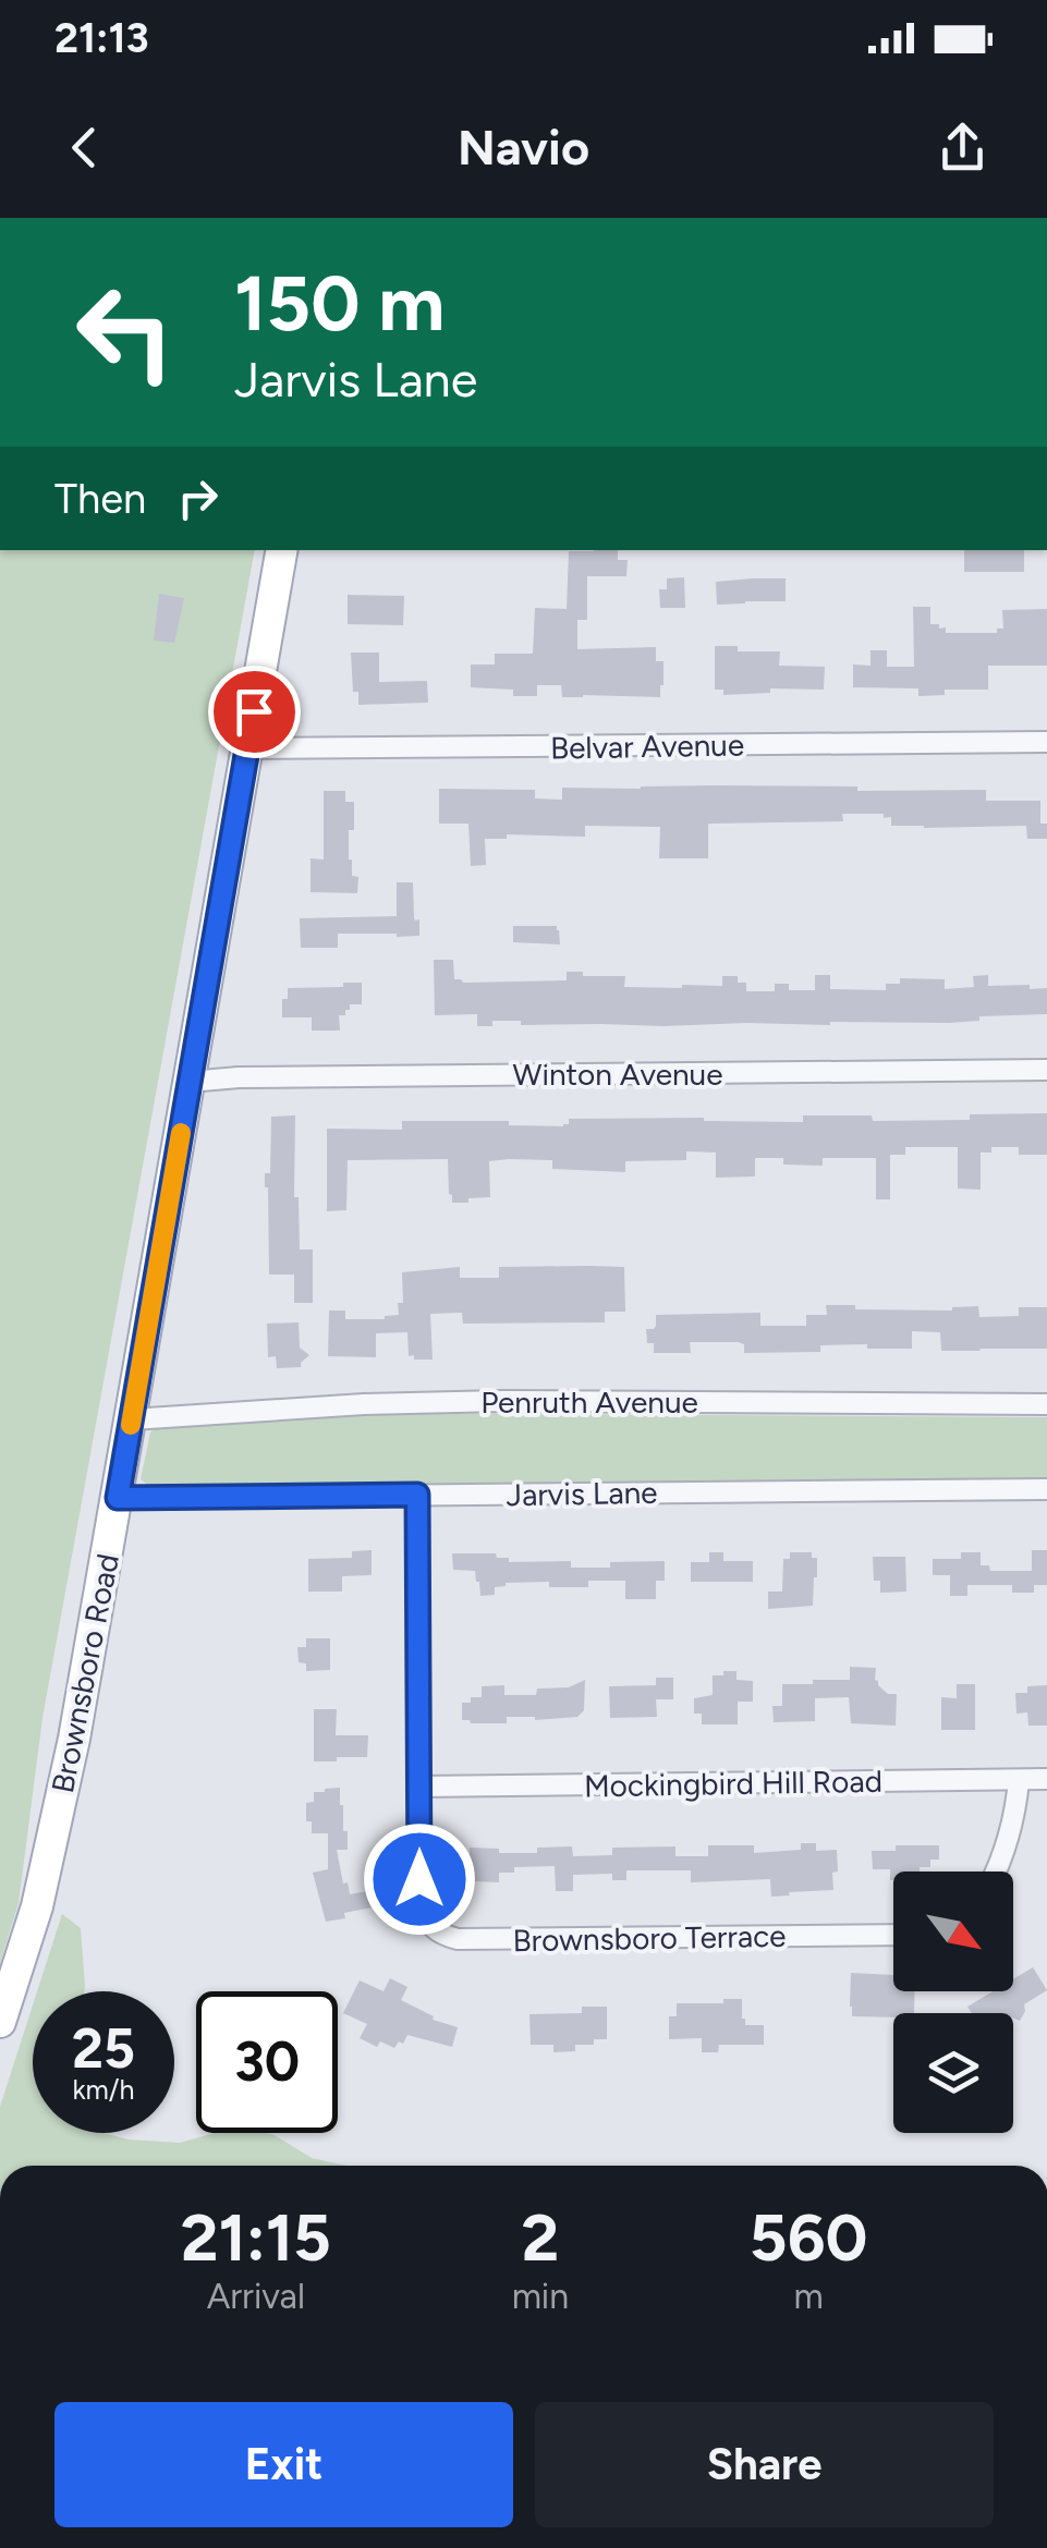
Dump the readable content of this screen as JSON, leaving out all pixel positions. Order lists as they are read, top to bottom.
{
  "streets": {
    "main road": ["Brownsboro Road"],
    "street": [
      "Belvar Avenue",
      "Winton Avenue",
      "Penruth Avenue",
      "Jarvis Lane",
      "Mockingbird Hill Road",
      "Brownsboro Terrace"
    ]
  },
  "crossings": [
    ["Belvar Avenue", "Brownsboro Road"],
    ["Winton Avenue", "Brownsboro Road"],
    ["Penruth Avenue", "Brownsboro Road"],
    ["Jarvis Lane", "Brownsboro Road"],
    ["Jarvis Lane", "Brownsboro Terrace"],
    ["Mockingbird Hill Road", "Brownsboro Terrace"]
  ],
  "north": "bottom right",
  "page": {
    "status": "21:13",
    "header": "Navio",
    "turn": ["150 m", "Jarvis Lane"],
    "then": "Then",
    "speed": "25 km/h",
    "limit": "30",
    "eta": [
      "21:15",
      "Arrival",
      "2",
      "min",
      "560",
      "m"
    ],
    "buttons": ["Exit", "Share"]
  }
}
